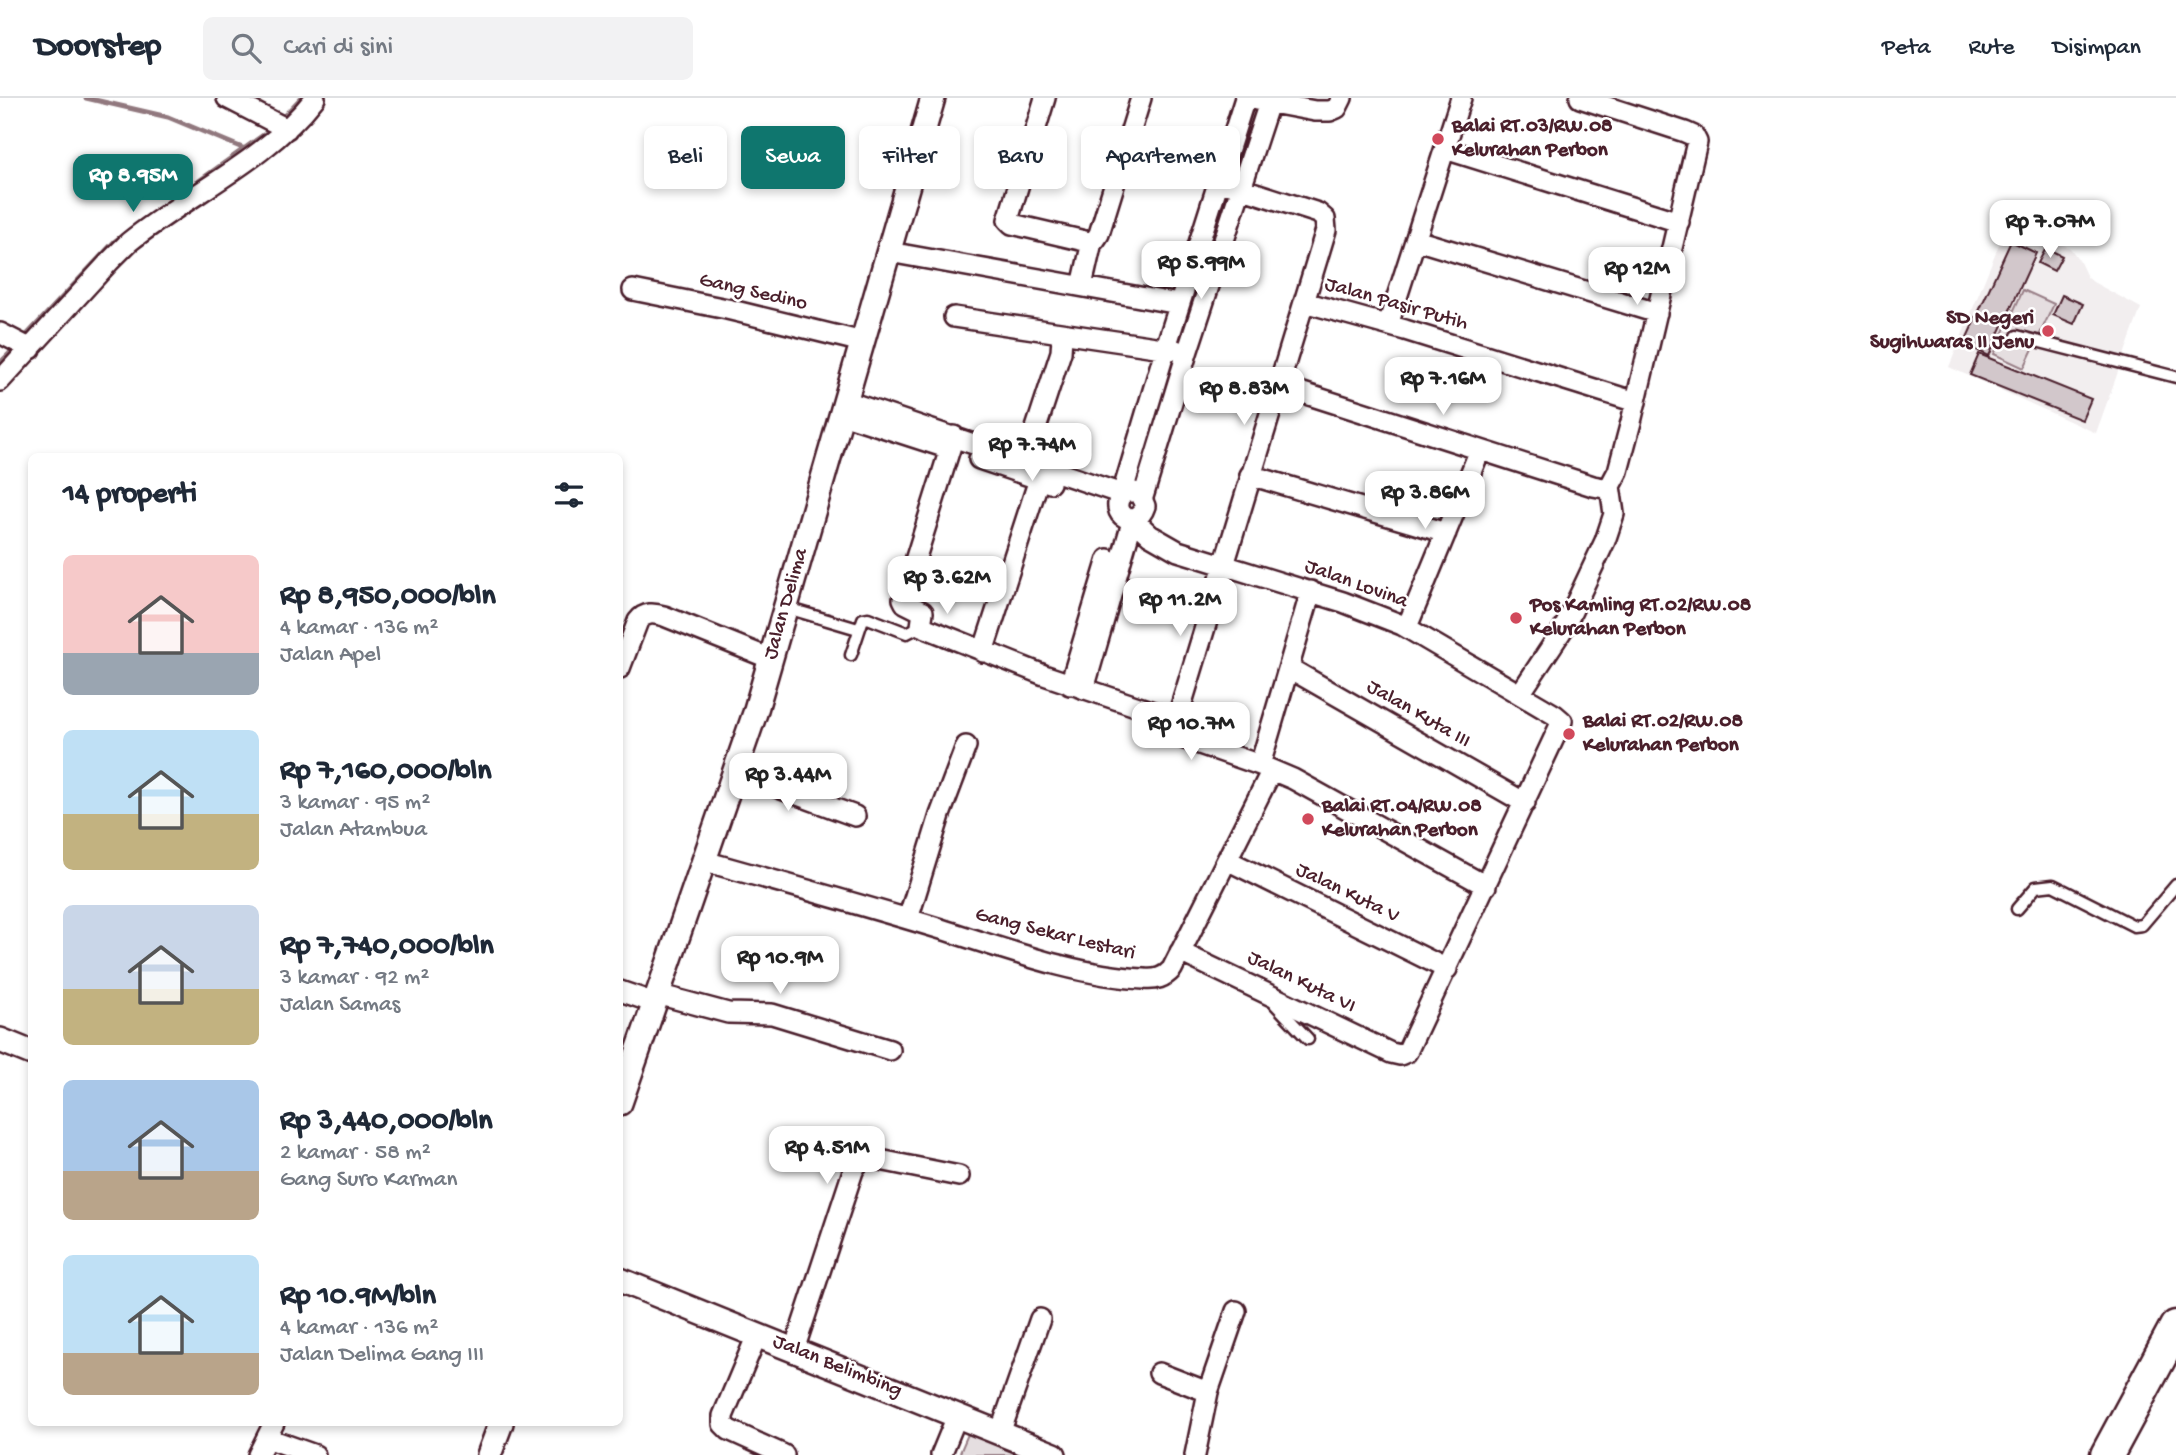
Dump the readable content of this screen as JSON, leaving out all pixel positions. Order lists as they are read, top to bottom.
{
  "streets": {
    "street": [
      "Gang Sedino",
      "Jalan Pasir Putih",
      "Jalan Lovina",
      "Jalan Delima",
      "Jalan Kuta III",
      "Jalan Kuta V",
      "Gang Sekar Lestari",
      "Jalan Kuta VI",
      "Jalan Belimbing"
    ]
  },
  "crossings": [
    ["Gang Sedino", "Jalan Delima"],
    ["Jalan Lovina", "Jalan Kuta III"],
    ["Jalan Delima", "Gang Sekar Lestari"],
    ["Jalan Kuta V", "Jalan Kuta VI"],
    ["Gang Sekar Lestari", "Jalan Kuta VI"]
  ],
  "places": [
    "Balai RT.03/RW.08 Kelurahan Perbon",
    "SD Negeri Sugihwaras II Jenu",
    "Pos Kamling RT.02/RW.08 Kelurahan Perbon",
    "Balai RT.02/RW.08 Kelurahan Perbon",
    "Balai RT.04/RW.08 Kelurahan Perbon"
  ],
  "page": {
    "header": "Doorstep",
    "search": "Cari di sini",
    "nav": ["Peta", "Rute", "Disimpan"],
    "chip": [
      "Beli",
      "Sewa",
      "Filter",
      "Baru",
      "Apartemen"
    ],
    "price": [
      "Rp 8.95M",
      "Rp 7.07M",
      "Rp 5.99M",
      "Rp 12M",
      "Rp 7.16M",
      "Rp 8.83M",
      "Rp 7.74M",
      "Rp 3.86M",
      "Rp 3.62M",
      "Rp 11.2M",
      "Rp 10.7M",
      "Rp 3.44M",
      "Rp 10.9M",
      "Rp 4.51M"
    ],
    "heading": "14 properti",
    "list": [
      {
        "name": "Rp 8,950,000/bln",
        "note": "4 kamar · 136 m² · Jalan Apel"
      },
      {
        "name": "Rp 7,160,000/bln",
        "note": "3 kamar · 95 m² · Jalan Atambua"
      },
      {
        "name": "Rp 7,740,000/bln",
        "note": "3 kamar · 92 m² · Jalan Samas"
      },
      {
        "name": "Rp 3,440,000/bln",
        "note": "2 kamar · 58 m² · Gang Suro Karman"
      },
      {
        "name": "Rp 10.9M/bln",
        "note": "4 kamar · 136 m² · Jalan Delima Gang III"
      }
    ]
  }
}
